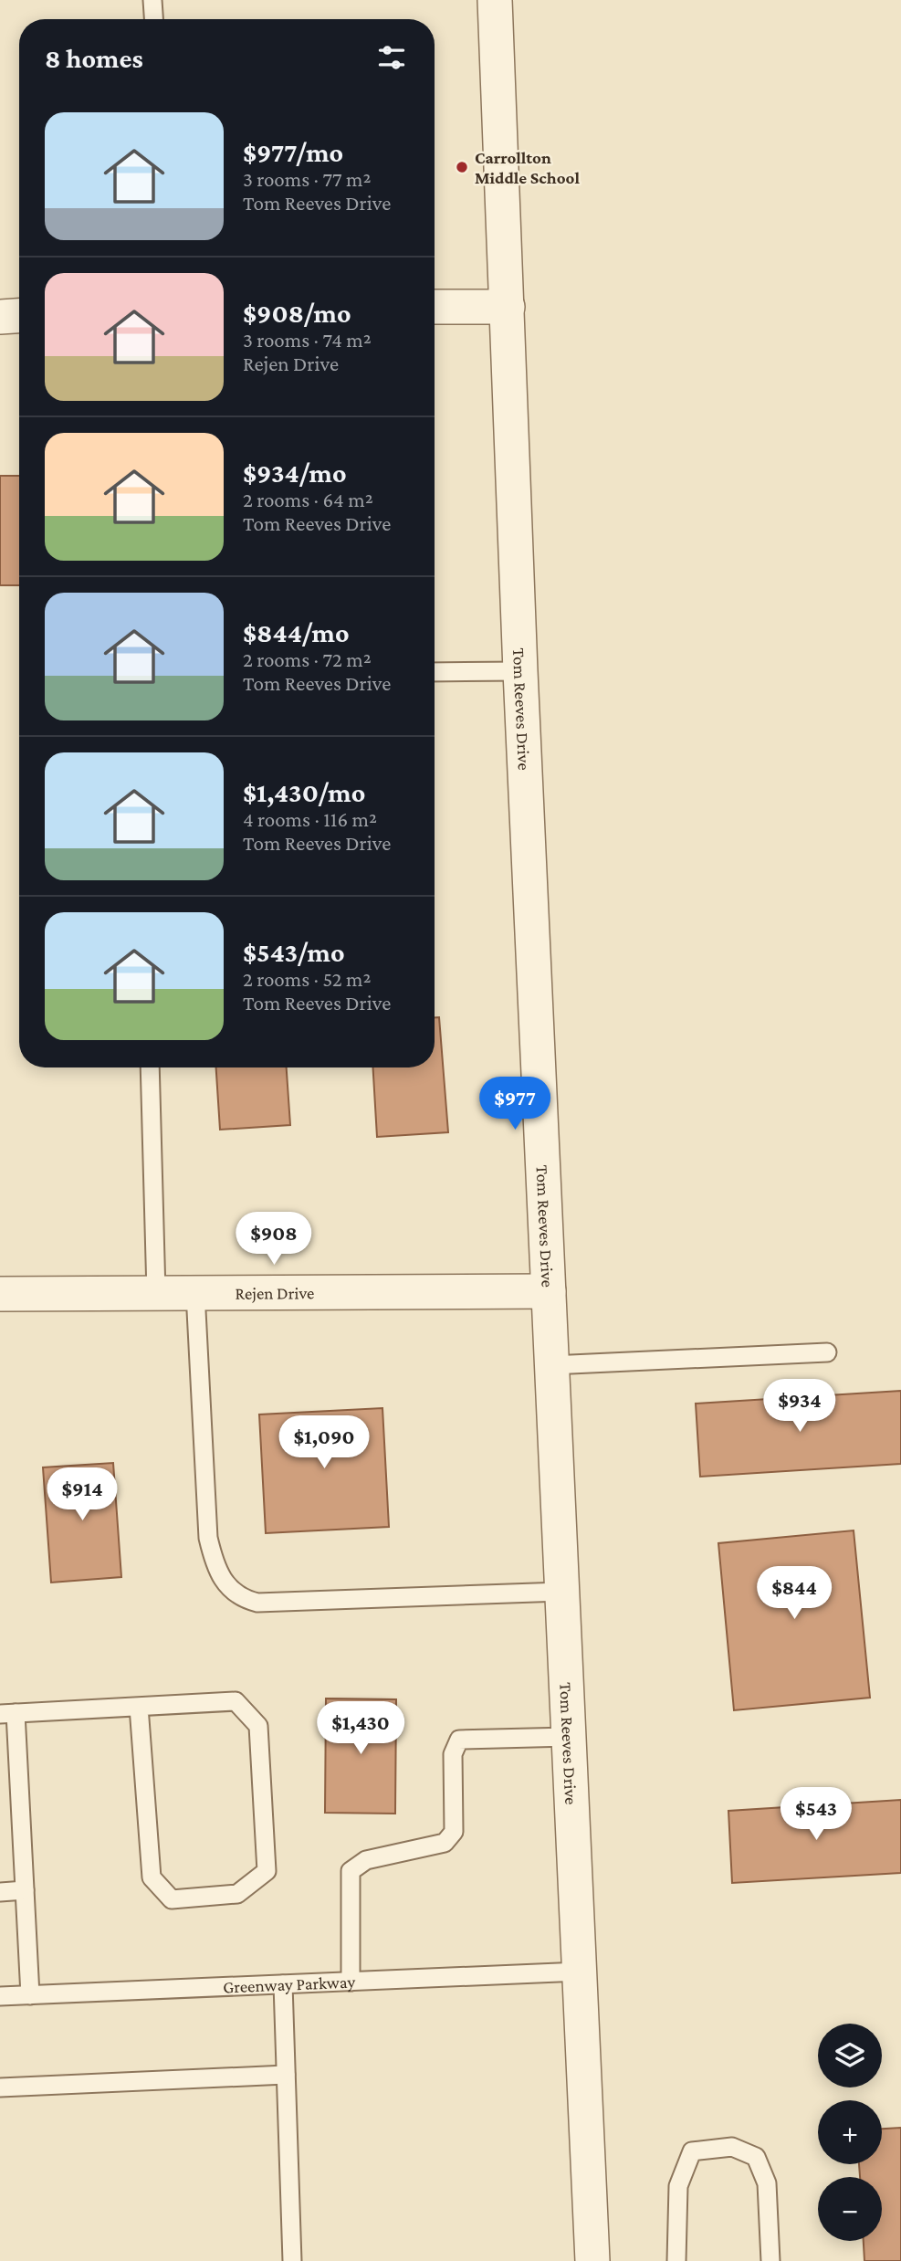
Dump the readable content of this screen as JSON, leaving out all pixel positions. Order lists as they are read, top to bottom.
{
  "streets": {
    "street": ["Tom Reeves Drive", "Rejen Drive"],
    "lane": ["Greenway Parkway"]
  },
  "crossings": [
    ["Tom Reeves Drive", "Rejen Drive"],
    ["Tom Reeves Drive", "Greenway Parkway"]
  ],
  "places": ["Carrollton Middle School"],
  "page": {
    "heading": "8 homes",
    "list": [
      {
        "name": "$977/mo",
        "note": "3 rooms · 77 m² · Tom Reeves Drive"
      },
      {
        "name": "$908/mo",
        "note": "3 rooms · 74 m² · Rejen Drive"
      },
      {
        "name": "$934/mo",
        "note": "2 rooms · 64 m² · Tom Reeves Drive"
      },
      {
        "name": "$844/mo",
        "note": "2 rooms · 72 m² · Tom Reeves Drive"
      },
      {
        "name": "$1,430/mo",
        "note": "4 rooms · 116 m² · Tom Reeves Drive"
      },
      {
        "name": "$543/mo",
        "note": "2 rooms · 52 m² · Tom Reeves Drive"
      }
    ],
    "price": [
      "$977",
      "$908",
      "$934",
      "$1,090",
      "$914",
      "$844",
      "$1,430",
      "$543"
    ],
    "map_buttons": ["+", "−"]
  }
}
